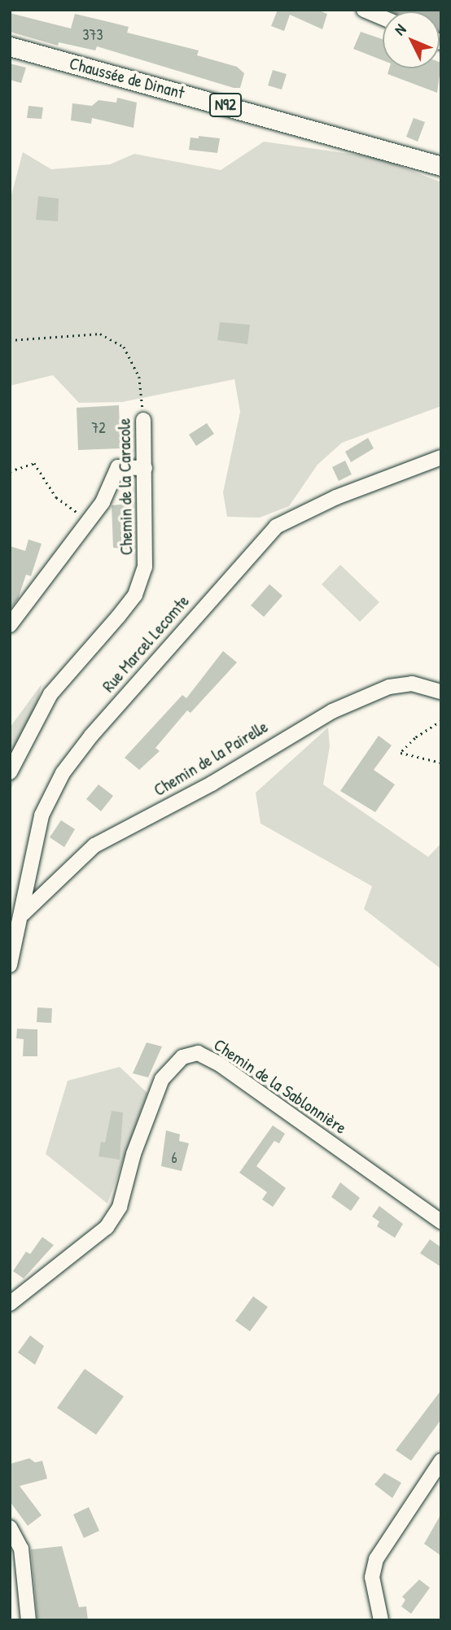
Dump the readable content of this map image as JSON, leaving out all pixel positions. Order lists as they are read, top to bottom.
{
  "streets": {
    "main road": ["Chaussée de Dinant", "N92"],
    "street": [
      "Chemin de la Caracole",
      "Rue Marcel Lecomte",
      "Chemin de la Pairelle",
      "Chemin de la Sablonnière"
    ]
  },
  "crossings": [
    ["Rue Marcel Lecomte", "Chemin de la Pairelle"]
  ],
  "house_numbers": ["373", "72", "6"],
  "north": "top left"
}
